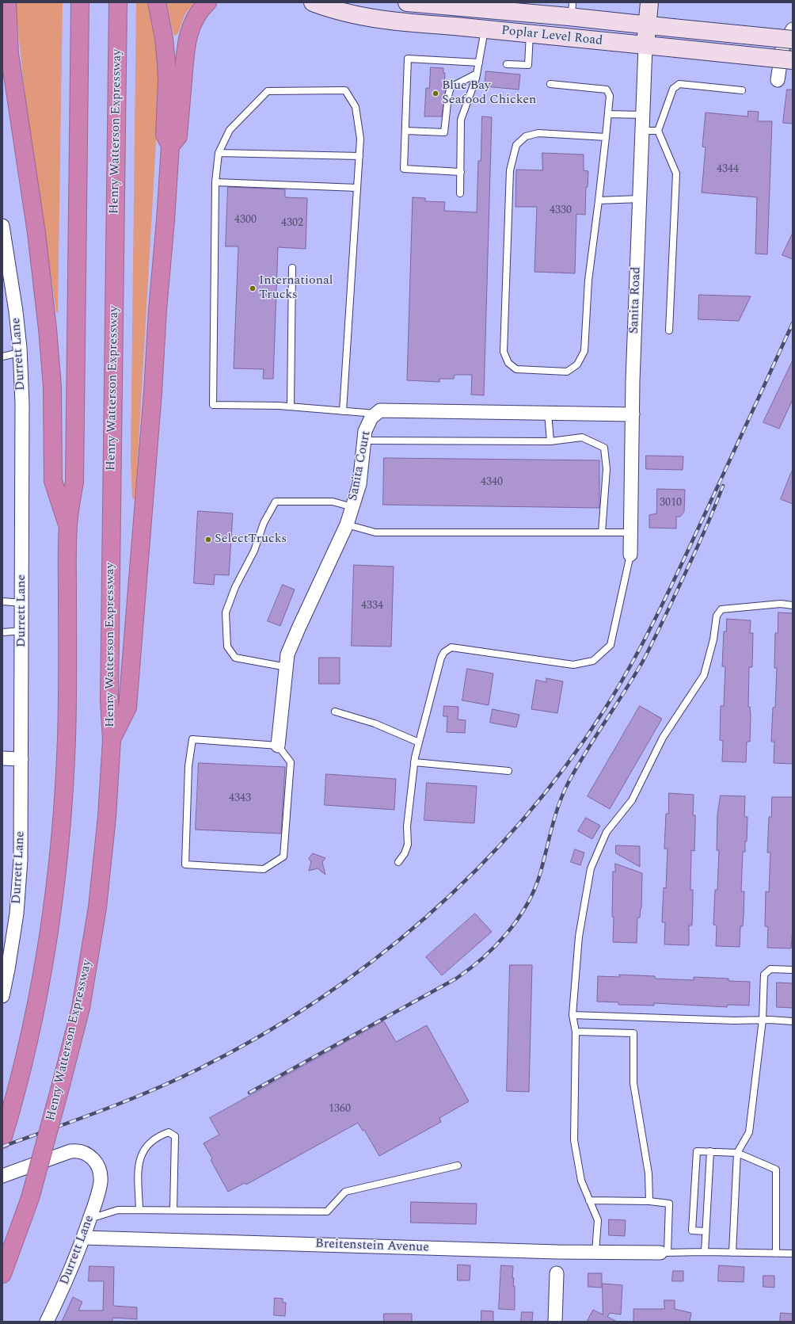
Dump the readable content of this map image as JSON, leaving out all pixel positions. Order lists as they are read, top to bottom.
{
  "streets": {
    "highway": ["Henry Watterson Expressway"],
    "main road": ["Poplar Level Road"],
    "street": [
      "Sanita Road",
      "Durrett Lane",
      "Sanita Court",
      "Breitenstein Avenue"
    ]
  },
  "crossings": [
    ["Poplar Level Road", "Sanita Road"],
    ["Sanita Road", "Sanita Court"],
    ["Durrett Lane", "Breitenstein Avenue"]
  ],
  "places": ["Blue Bay Seafood Chicken", "International Trucks", "SelectTrucks"],
  "house_numbers": [
    "4344",
    "4330",
    "4300",
    "4302",
    "4340",
    "3010",
    "4334",
    "4343",
    "1360"
  ]
}
